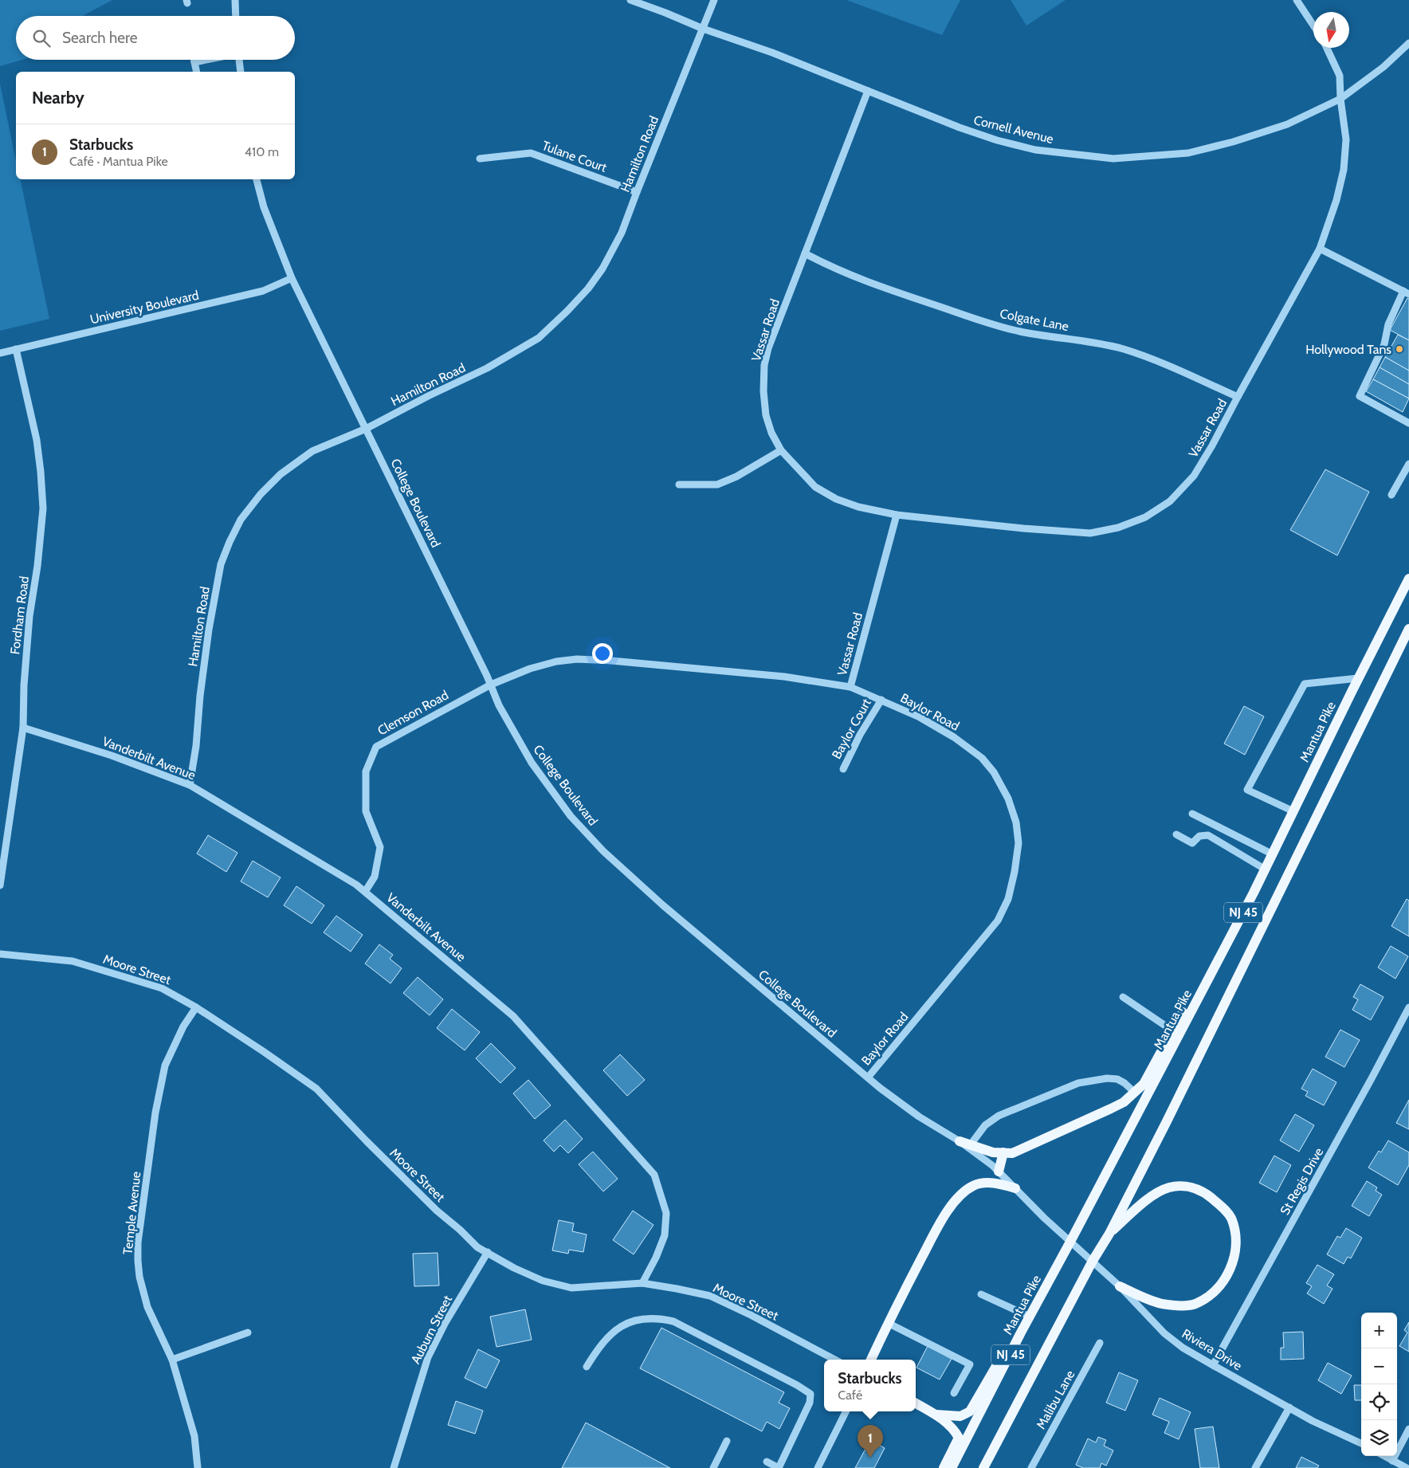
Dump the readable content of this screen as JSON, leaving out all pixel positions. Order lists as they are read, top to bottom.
{
  "streets": {
    "main road": ["Mantua Pike", "NJ 45"],
    "street": [
      "Cornell Avenue",
      "Hamilton Road",
      "Tulane Court",
      "University Boulevard",
      "Colgate Lane",
      "Vassar Road",
      "College Boulevard",
      "Fordham Road",
      "Baylor Road",
      "Clemson Road",
      "Baylor Court",
      "Vanderbilt Avenue",
      "Moore Street",
      "St Regis Drive",
      "Temple Avenue",
      "Auburn Street",
      "Riviera Drive",
      "Malibu Lane"
    ]
  },
  "crossings": [
    ["Cornell Avenue", "Hamilton Road"],
    ["Cornell Avenue", "Vassar Road"],
    ["Hamilton Road", "Tulane Court"],
    ["Hamilton Road", "College Boulevard"],
    ["Hamilton Road", "Vanderbilt Avenue"],
    ["University Boulevard", "College Boulevard"],
    ["University Boulevard", "Fordham Road"],
    ["Colgate Lane", "Vassar Road"],
    ["Vassar Road", "Baylor Road"],
    ["College Boulevard", "Baylor Road"],
    ["College Boulevard", "Clemson Road"],
    ["College Boulevard", "Mantua Pike"],
    ["College Boulevard", "Riviera Drive"],
    ["Fordham Road", "Vanderbilt Avenue"],
    ["Baylor Road", "Clemson Road"],
    ["Baylor Road", "Baylor Court"],
    ["Clemson Road", "Vanderbilt Avenue"],
    ["Mantua Pike", "Riviera Drive"],
    ["Vanderbilt Avenue", "Moore Street"],
    ["NJ 45", "Riviera Drive"],
    ["Moore Street", "Temple Avenue"],
    ["Moore Street", "Auburn Street"],
    ["St Regis Drive", "Riviera Drive"]
  ],
  "places": ["Hollywood Tans"],
  "north": "bottom",
  "page": {
    "search": "Search here",
    "heading": "Nearby",
    "list": [
      {
        "mark": "1",
        "name": "Starbucks",
        "note": "Café · Mantua Pike",
        "value": "410 m"
      }
    ],
    "map_buttons": ["+", "−"],
    "popup": ["Starbucks", "Café"],
    "pins": "1"
  }
}
